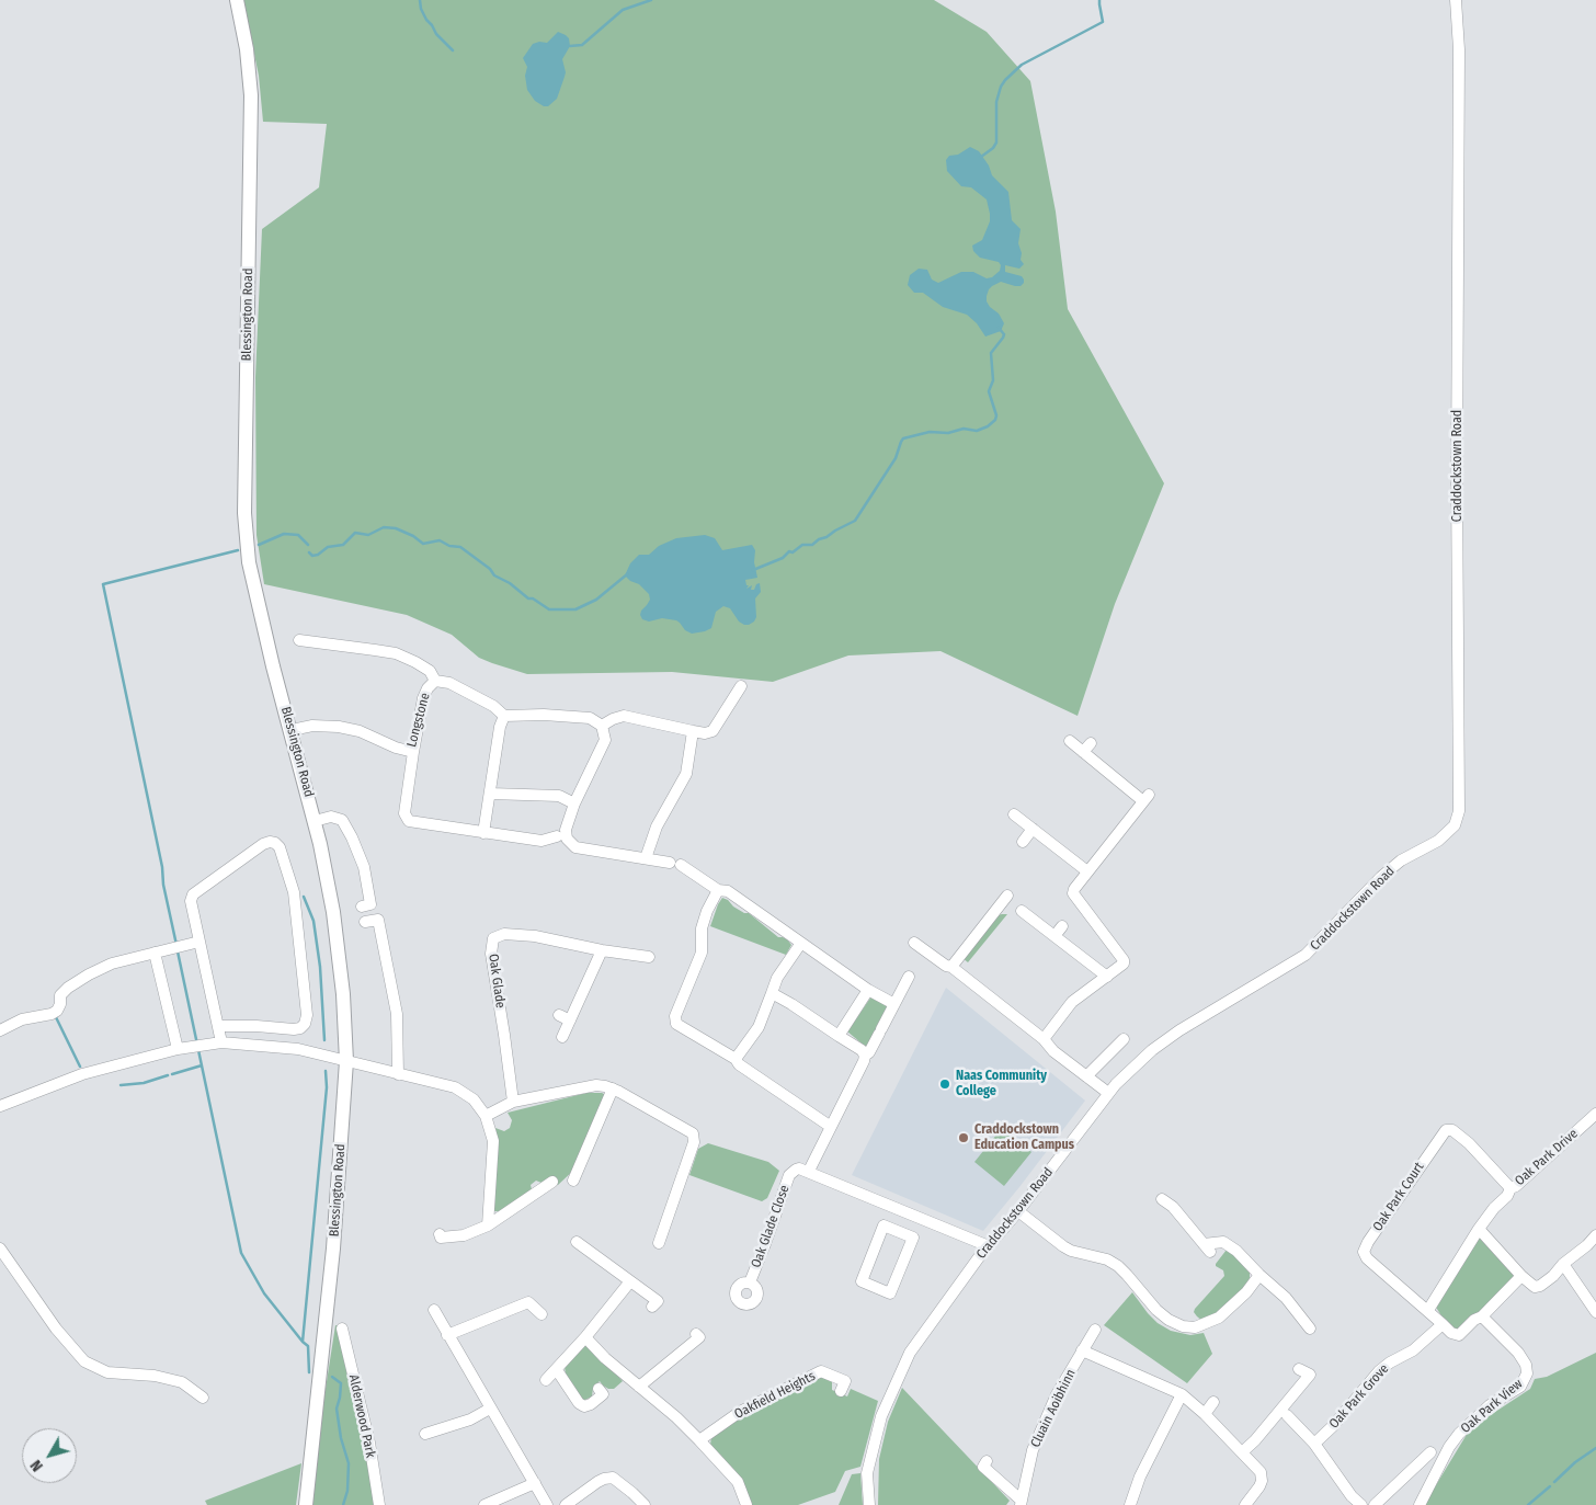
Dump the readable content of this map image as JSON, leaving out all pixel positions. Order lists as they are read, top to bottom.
{
  "streets": {
    "main road": ["Blessington Road"],
    "street": [
      "Craddockstown Road",
      "Longstone",
      "Oak Glade",
      "Oak Park Drive",
      "Oak Park Court",
      "Oak Glade Close",
      "Oakfield Heights",
      "Oak Park Grove",
      "Oak Park View",
      "Cluain Aoibhinn",
      "Alderwood Park"
    ]
  },
  "crossings": [
    ["Blessington Road", "Longstone"],
    ["Oak Park Drive", "Oak Park Court"],
    ["Oak Park Court", "Oak Park Grove"]
  ],
  "places": ["Naas Community College", "Craddockstown Education Campus"],
  "north": "bottom left"
}
